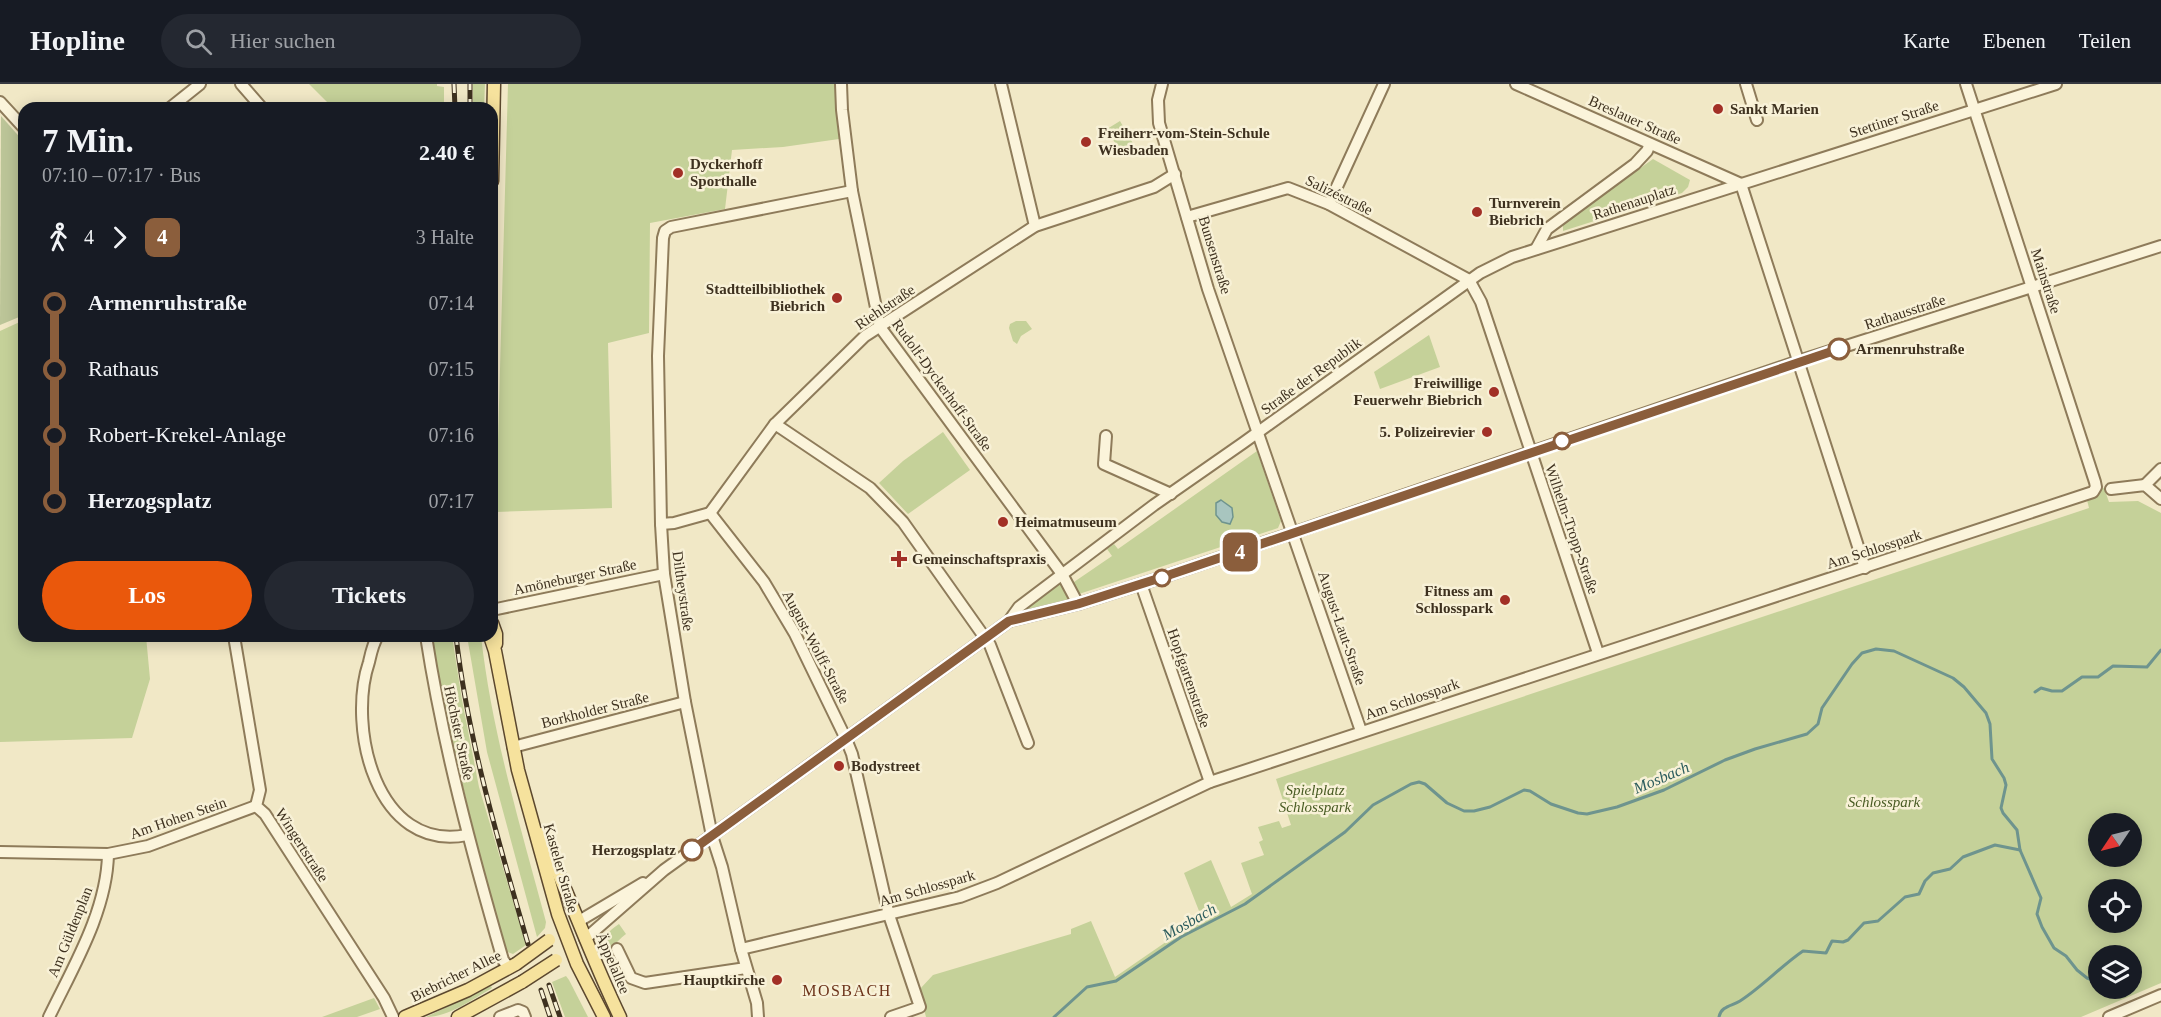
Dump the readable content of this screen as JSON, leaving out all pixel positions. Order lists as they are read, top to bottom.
{
  "streets": {
    "main road": ["Kasteler Straße", "Äppelallee", "Biebricher Allee"],
    "street": [
      "Stettiner Straße",
      "Breslauer Straße",
      "Salizéstraße",
      "Rathenauplatz",
      "Bunsenstraße",
      "Mainstraße",
      "Riehlstraße",
      "Rathausstraße",
      "Straße der Republik",
      "Rudolf-Dyckerhoff-Straße",
      "Wilhelm-Tropp-Straße",
      "Am Schlosspark",
      "Amöneburger Straße",
      "Diltheystraße",
      "August-Laut-Straße",
      "August-Wolff-Straße",
      "Hopfgartenstraße",
      "Borkholder Straße",
      "Höchster Straße",
      "Am Hohen Stein",
      "Wingertstraße",
      "Am Güldenplan"
    ]
  },
  "crossings": [
    ["Stettiner Straße", "Breslauer Straße"],
    ["Stettiner Straße", "Rathenauplatz"],
    ["Stettiner Straße", "Mainstraße"],
    ["Breslauer Straße", "Rathenauplatz"],
    ["Salizéstraße", "Rathenauplatz"],
    ["Salizéstraße", "Bunsenstraße"],
    ["Salizéstraße", "Straße der Republik"],
    ["Salizéstraße", "Wilhelm-Tropp-Straße"],
    ["Rathenauplatz", "Straße der Republik"],
    ["Rathenauplatz", "Wilhelm-Tropp-Straße"],
    ["Bunsenstraße", "Riehlstraße"],
    ["Bunsenstraße", "Rathausstraße"],
    ["Bunsenstraße", "Straße der Republik"],
    ["Bunsenstraße", "August-Laut-Straße"],
    ["Mainstraße", "Rathausstraße"],
    ["Mainstraße", "Am Schlosspark"],
    ["Riehlstraße", "Rudolf-Dyckerhoff-Straße"],
    ["Riehlstraße", "August-Wolff-Straße"],
    ["Rathausstraße", "Straße der Republik"],
    ["Rathausstraße", "Rudolf-Dyckerhoff-Straße"],
    ["Rathausstraße", "Wilhelm-Tropp-Straße"],
    ["Rathausstraße", "August-Laut-Straße"],
    ["Rathausstraße", "Hopfgartenstraße"],
    ["Straße der Republik", "Rudolf-Dyckerhoff-Straße"],
    ["Straße der Republik", "Wilhelm-Tropp-Straße"],
    ["Straße der Republik", "Diltheystraße"],
    ["Straße der Republik", "August-Wolff-Straße"],
    ["Straße der Republik", "Kasteler Straße"],
    ["Straße der Republik", "Äppelallee"],
    ["Straße der Republik", "Biebricher Allee"],
    ["Rudolf-Dyckerhoff-Straße", "Diltheystraße"],
    ["Wilhelm-Tropp-Straße", "Am Schlosspark"],
    ["Am Schlosspark", "Diltheystraße"],
    ["Am Schlosspark", "August-Laut-Straße"],
    ["Am Schlosspark", "August-Wolff-Straße"],
    ["Am Schlosspark", "Hopfgartenstraße"],
    ["Amöneburger Straße", "Diltheystraße"],
    ["Diltheystraße", "Borkholder Straße"],
    ["Borkholder Straße", "Kasteler Straße"],
    ["Höchster Straße", "Biebricher Allee"],
    ["Am Hohen Stein", "Wingertstraße"],
    ["Am Hohen Stein", "Am Güldenplan"],
    ["Kasteler Straße", "Äppelallee"],
    ["Kasteler Straße", "Biebricher Allee"],
    ["Äppelallee", "Biebricher Allee"]
  ],
  "districts": ["MOSBACH"],
  "water": ["Mosbach"],
  "parks": ["Spielplatz Schlosspark", "Schlosspark"],
  "places": {
    "other": [
      "Sankt Marien",
      "Freiherr-vom-Stein-Schule Wiesbaden",
      "Dyckerhoff Sporthalle",
      "Turnverein Biebrich",
      "Stadtteilbibliothek Biebrich",
      "Armenruhstraße",
      "Freiwillige Feuerwehr Biebrich",
      "5. Polizeirevier",
      "Heimatmuseum",
      "Fitness am Schlosspark",
      "Bodystreet",
      "Herzogsplatz",
      "Hauptkirche"
    ],
    "health": ["Gemeinschaftspraxis"]
  },
  "lines": ["bus line 4"],
  "north": "bottom left",
  "page": {
    "header": "Hopline",
    "search": "Hier suchen",
    "nav": ["Karte", "Ebenen", "Teilen"],
    "on_map": "4",
    "heading": ["7 Min.", "07:10 – 07:17 · Bus", "2.40 €"],
    "legs": ["4", "4", "3 Halte"],
    "list": [
      {
        "name": "Armenruhstraße",
        "value": "07:14"
      },
      {
        "name": "Rathaus",
        "value": "07:15"
      },
      {
        "name": "Robert-Krekel-Anlage",
        "value": "07:16"
      },
      {
        "name": "Herzogsplatz",
        "value": "07:17"
      }
    ],
    "buttons": ["Los", "Tickets"]
  }
}
